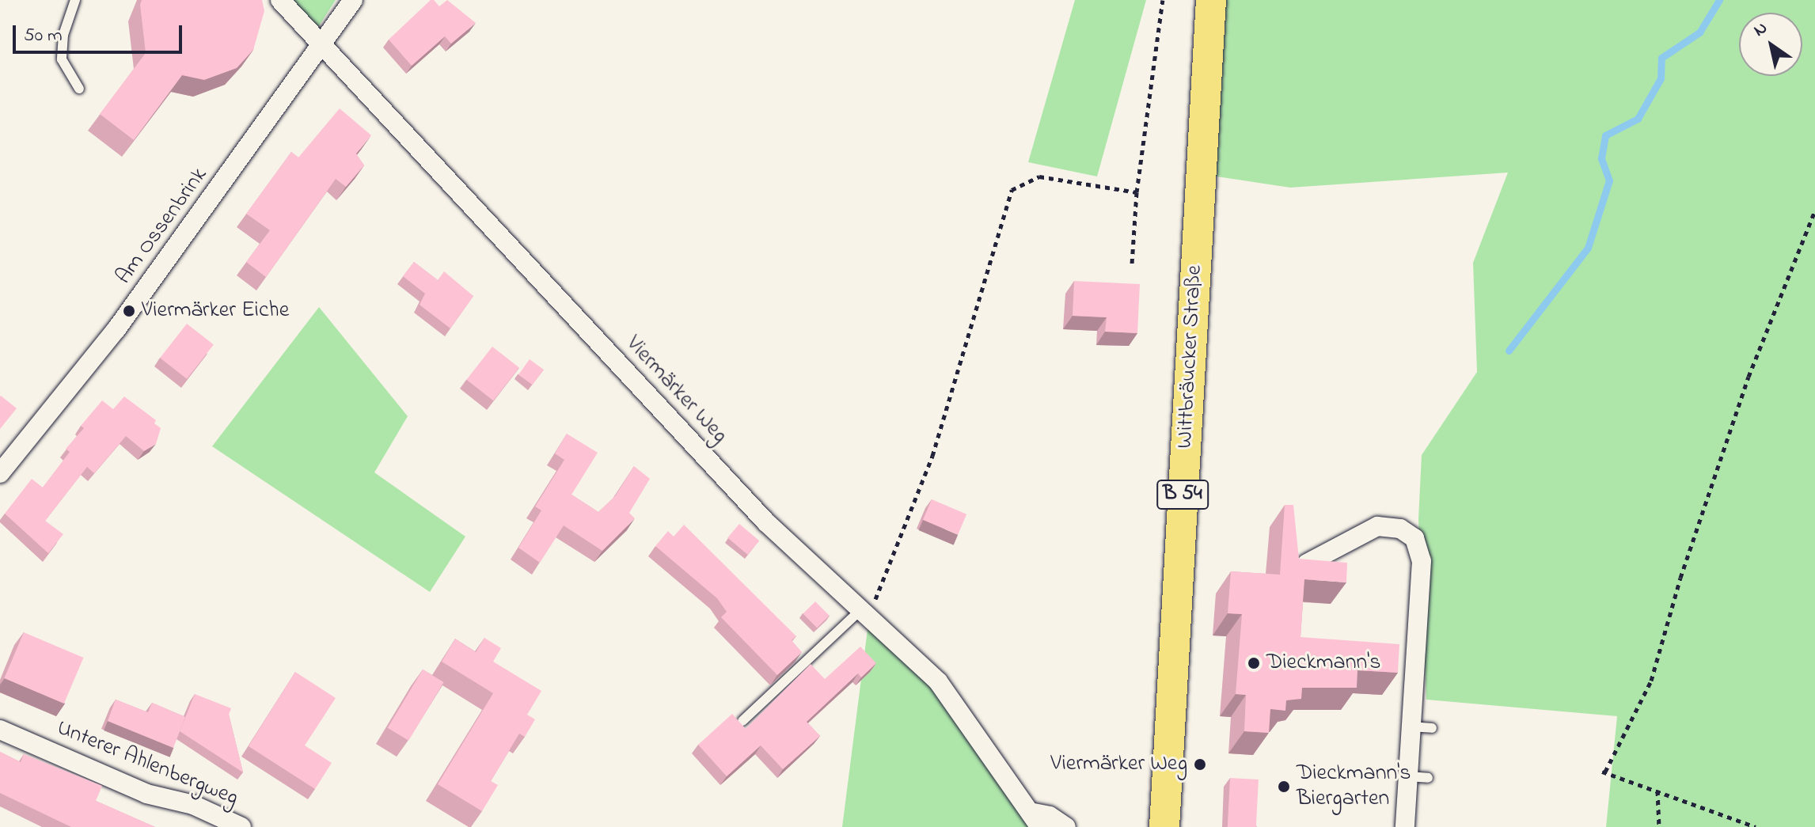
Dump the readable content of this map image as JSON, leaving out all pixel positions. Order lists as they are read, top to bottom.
{
  "streets": {
    "main road": ["Wittbräucker Straße", "B 54"],
    "street": ["Am Ossenbrink", "Viermärker Weg", "Unterer Ahlenbergweg"]
  },
  "crossings": [
    ["Am Ossenbrink", "Viermärker Weg"]
  ],
  "places": [
    "Viermärker Eiche",
    "Dieckmann's",
    "Viermärker Weg",
    "Dieckmann's Biergarten"
  ],
  "scale_bar": "50 m",
  "north": "top left"
}
